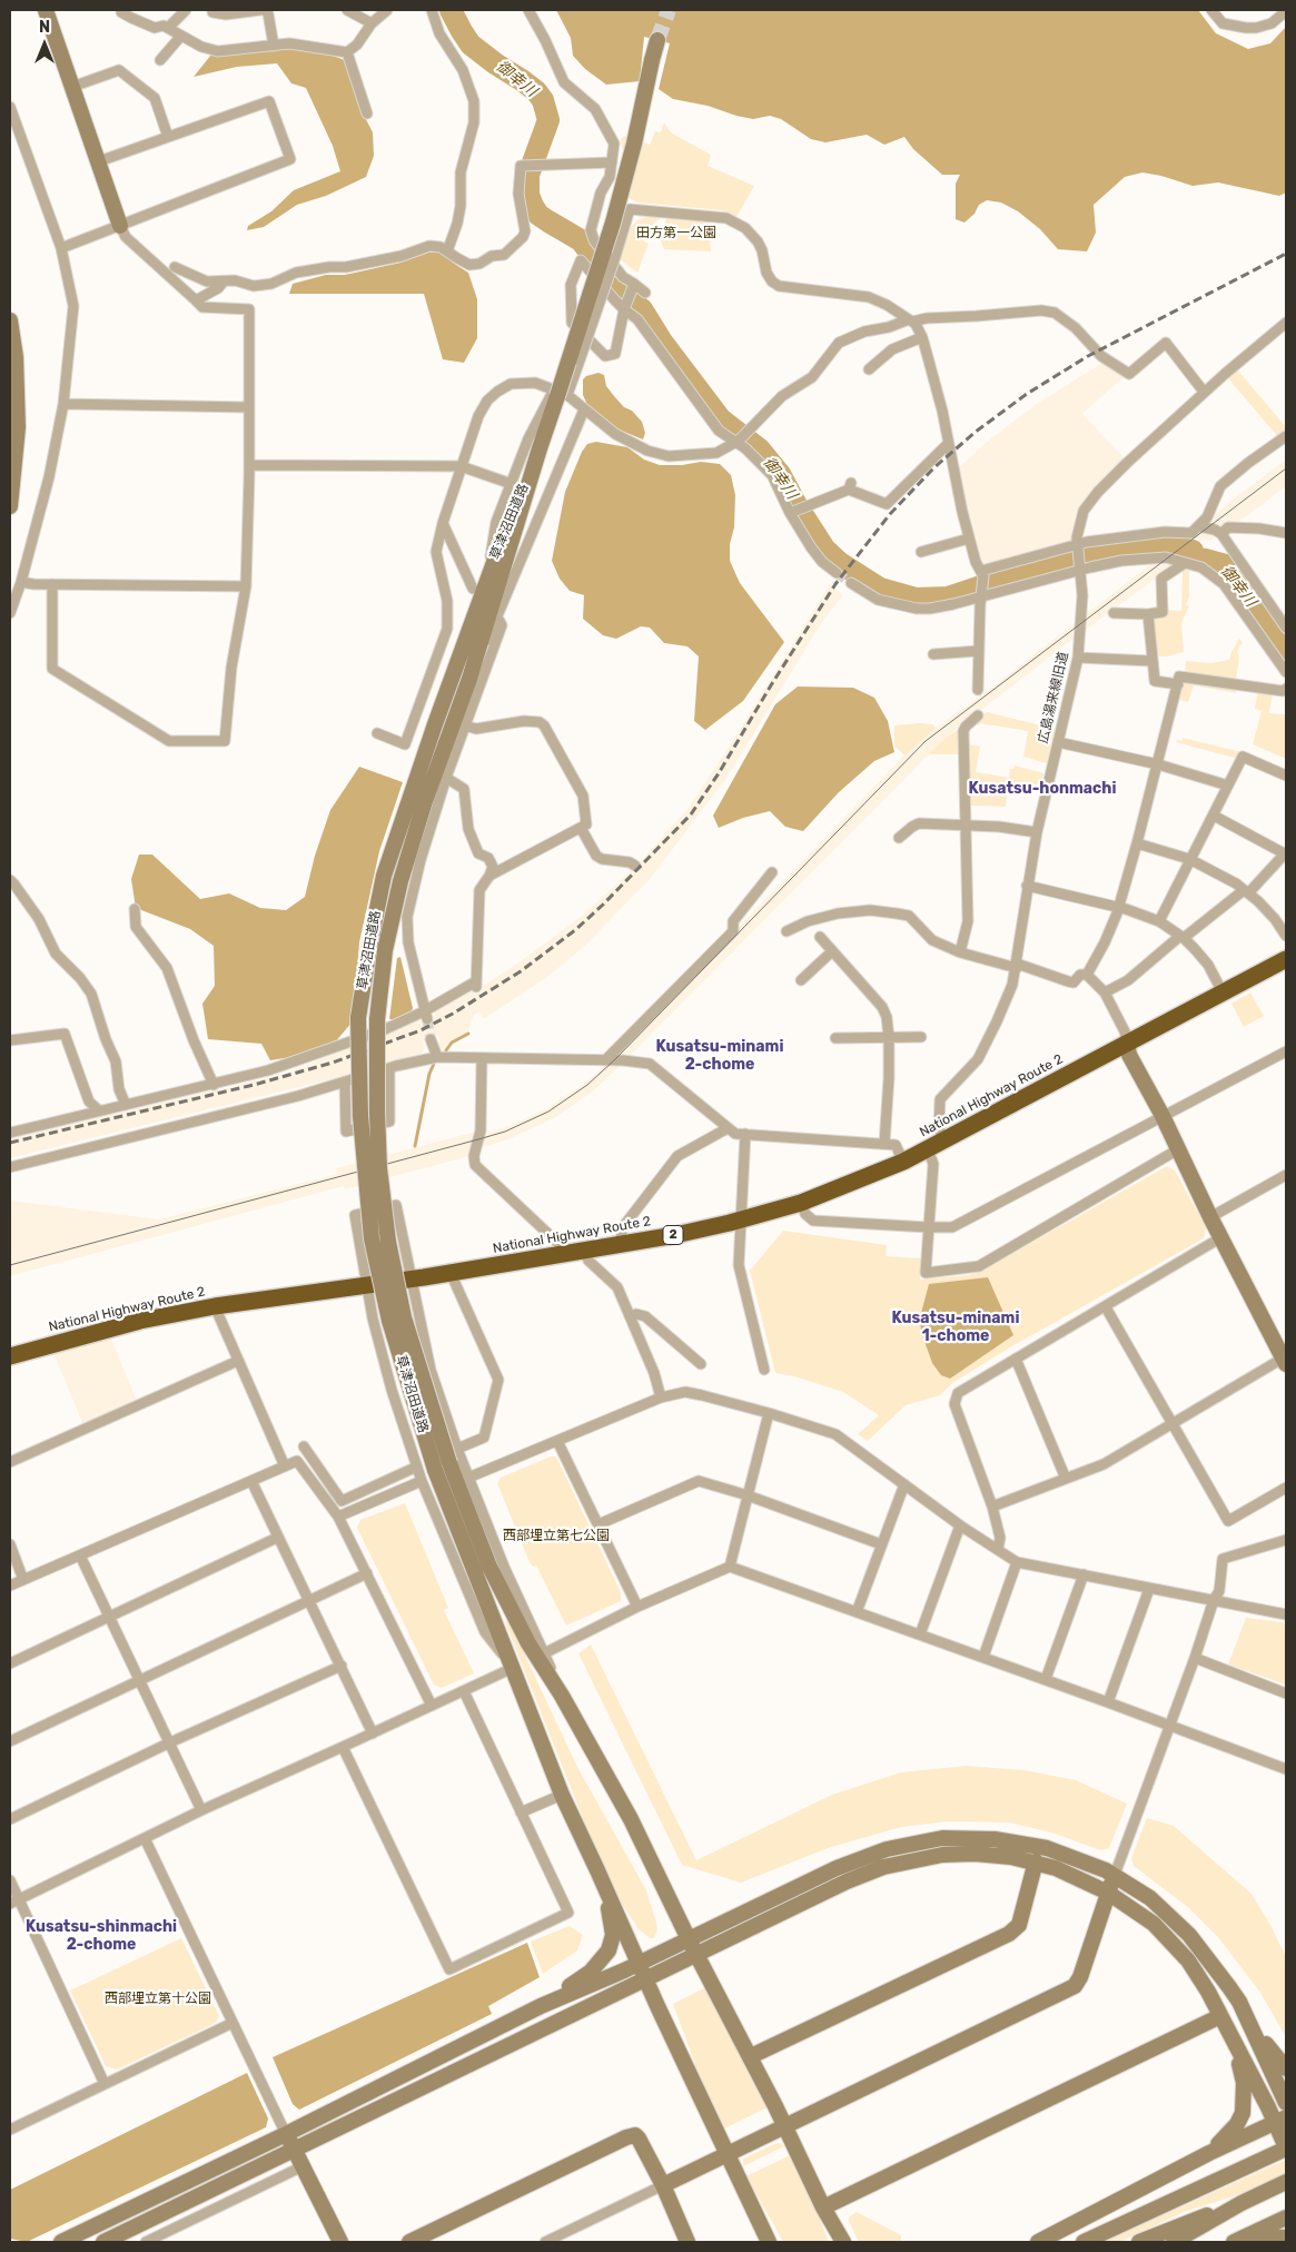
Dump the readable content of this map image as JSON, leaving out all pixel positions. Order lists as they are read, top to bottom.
{
  "streets": {
    "highway": ["National Highway Route 2", "2"],
    "street": ["草津沼田道路", "広島湯来線旧道"]
  },
  "crossings": [
    ["広島湯来線旧道", "National Highway Route 2"]
  ],
  "districts": [
    "Kusatsu-honmachi",
    "Kusatsu-minami 2-chome",
    "Kusatsu-minami 1-chome",
    "Kusatsu-shinmachi 2-chome"
  ],
  "water": ["御幸川"],
  "parks": ["田方第一公園", "西部埋立第七公園", "西部埋立第十公園"],
  "north": "top"
}
